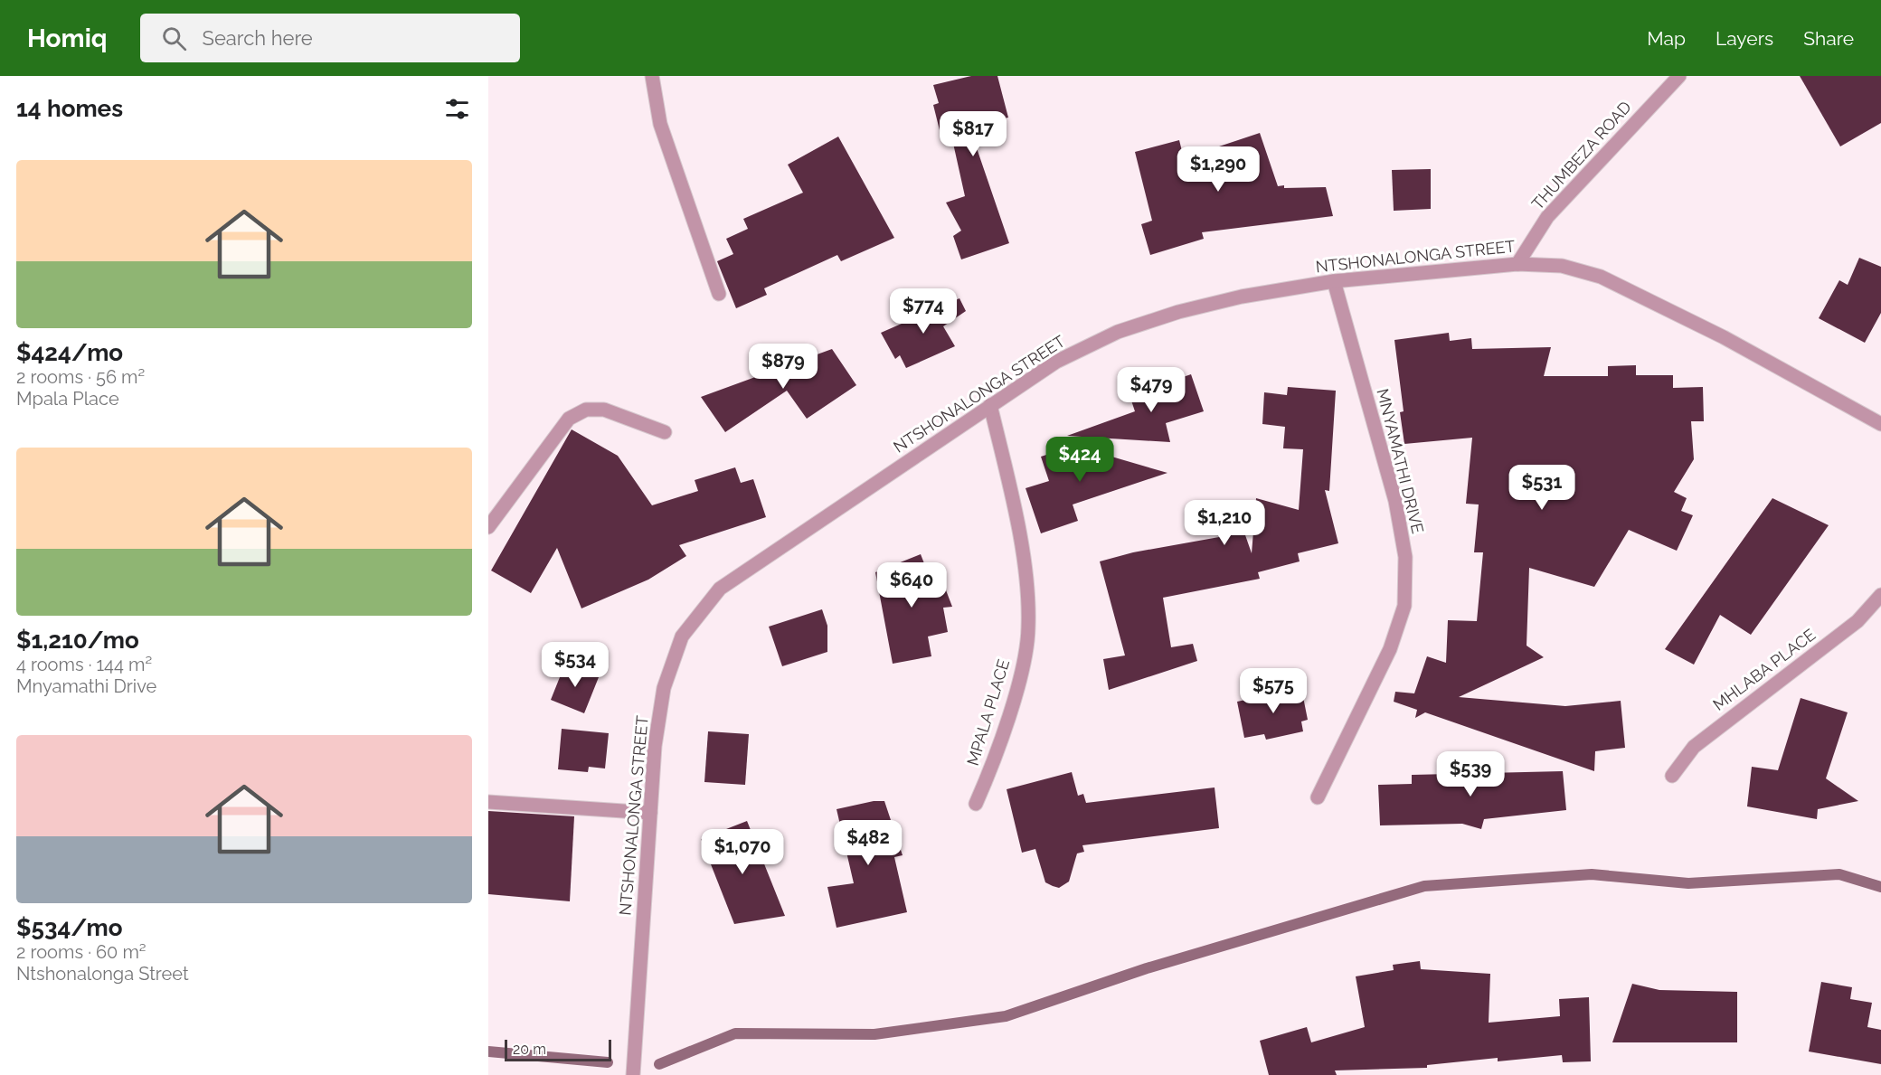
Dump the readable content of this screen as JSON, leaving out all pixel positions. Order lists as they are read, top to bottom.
{
  "streets": {
    "street": [
      "THUMBEZA ROAD",
      "NTSHONALONGA STREET",
      "MNYAMATHI DRIVE",
      "MHLABA PLACE",
      "MPALA PLACE"
    ]
  },
  "crossings": [
    ["THUMBEZA ROAD", "NTSHONALONGA STREET"],
    ["NTSHONALONGA STREET", "MNYAMATHI DRIVE"],
    ["NTSHONALONGA STREET", "MPALA PLACE"]
  ],
  "scale_bar": "20 m",
  "page": {
    "header": "Homiq",
    "search": "Search here",
    "nav": ["Map", "Layers", "Share"],
    "heading": "14 homes",
    "price": [
      "$817",
      "$1,290",
      "$774",
      "$879",
      "$479",
      "$424",
      "$531",
      "$1,210",
      "$640",
      "$534",
      "$575",
      "$539",
      "$482",
      "$1,070"
    ],
    "list": [
      {
        "name": "$424/mo",
        "note": "2 rooms · 56 m² · Mpala Place"
      },
      {
        "name": "$1,210/mo",
        "note": "4 rooms · 144 m² · Mnyamathi Drive"
      },
      {
        "name": "$534/mo",
        "note": "2 rooms · 60 m² · Ntshonalonga Street"
      }
    ],
    "scale": "20 m"
  }
}
